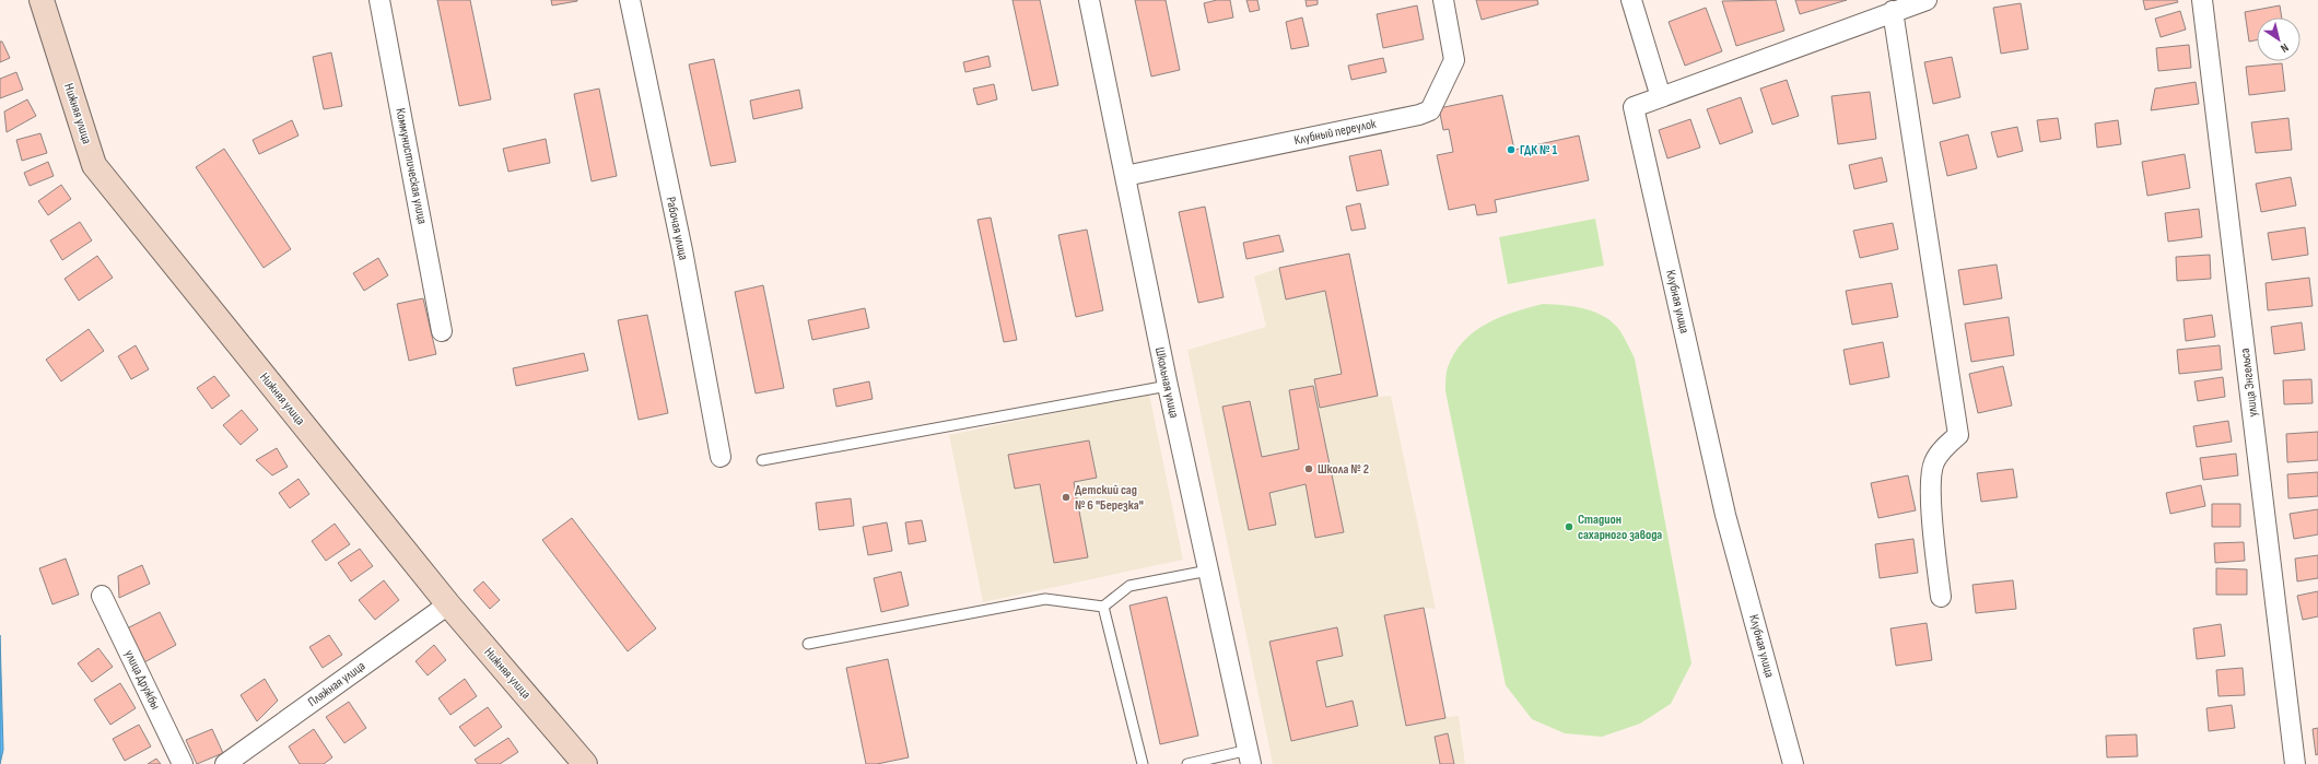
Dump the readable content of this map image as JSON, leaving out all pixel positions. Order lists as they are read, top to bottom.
{
  "streets": {
    "street": [
      "Нижняя улица",
      "Клубный переулок",
      "Коммунистическая улица",
      "Рабочая улица",
      "Клубная улица",
      "Школьная улица",
      "улица Энгельса",
      "улица Дружбы",
      "Пляжная улица"
    ]
  },
  "crossings": [
    ["Нижняя улица", "Пляжная улица"],
    ["Клубный переулок", "Школьная улица"]
  ],
  "places": [
    "ГДК № 1",
    "Школа № 2",
    "Детский сад № 6 \"Березка\"",
    "Стадион сахарного завода"
  ],
  "north": "bottom right"
}
